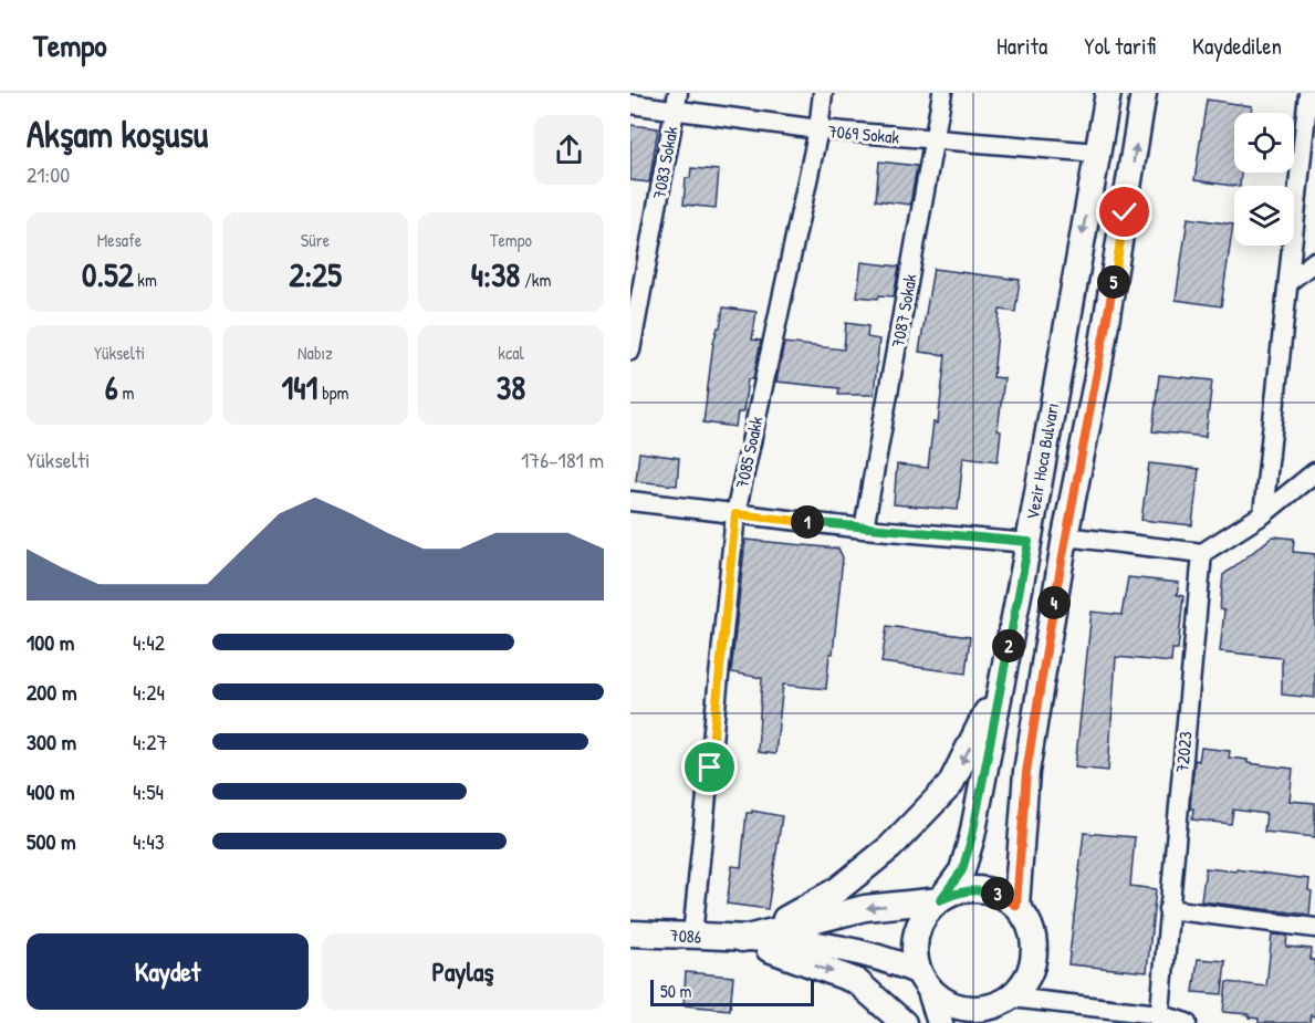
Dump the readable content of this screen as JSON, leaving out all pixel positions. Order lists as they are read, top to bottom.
{
  "streets": {
    "main road": ["Vezir Hoca Bulvarı", "7086"],
    "street": [
      "7069 Sokak",
      "7083 Sokak",
      "7087 Sokak",
      "7085 Soakk",
      "72023"
    ]
  },
  "crossings": [
    ["7069 Sokak", "7083 Sokak"],
    ["7069 Sokak", "7087 Sokak"],
    ["7069 Sokak", "7085 Soakk"],
    ["7069 Sokak", "Vezir Hoca Bulvarı"],
    ["7085 Soakk", "7086"],
    ["Vezir Hoca Bulvarı", "7086"]
  ],
  "scale_bar": "50 m",
  "page": {
    "header": "Tempo",
    "nav": ["Harita", "Yol tarifi", "Kaydedilen"],
    "heading": ["Akşam koşusu", "21:00"],
    "stats": [
      ["Mesafe", "0.52 km"],
      ["Süre", "2:25"],
      ["Tempo", "4:38 /km"],
      ["Yükselti", "6 m"],
      ["Nabız", "141 bpm"],
      ["kcal", "38"]
    ],
    "pins": [
      "5",
      "1",
      "4",
      "2",
      "3"
    ],
    "chart": ["Yükselti", "176–181 m"],
    "list": [
      {
        "name": "100 m",
        "note": "4:42"
      },
      {
        "name": "200 m",
        "note": "4:24"
      },
      {
        "name": "300 m",
        "note": "4:27"
      },
      {
        "name": "400 m",
        "note": "4:54"
      },
      {
        "name": "500 m",
        "note": "4:43"
      }
    ],
    "buttons": ["Kaydet", "Paylaş"],
    "scale": "50 m"
  }
}
